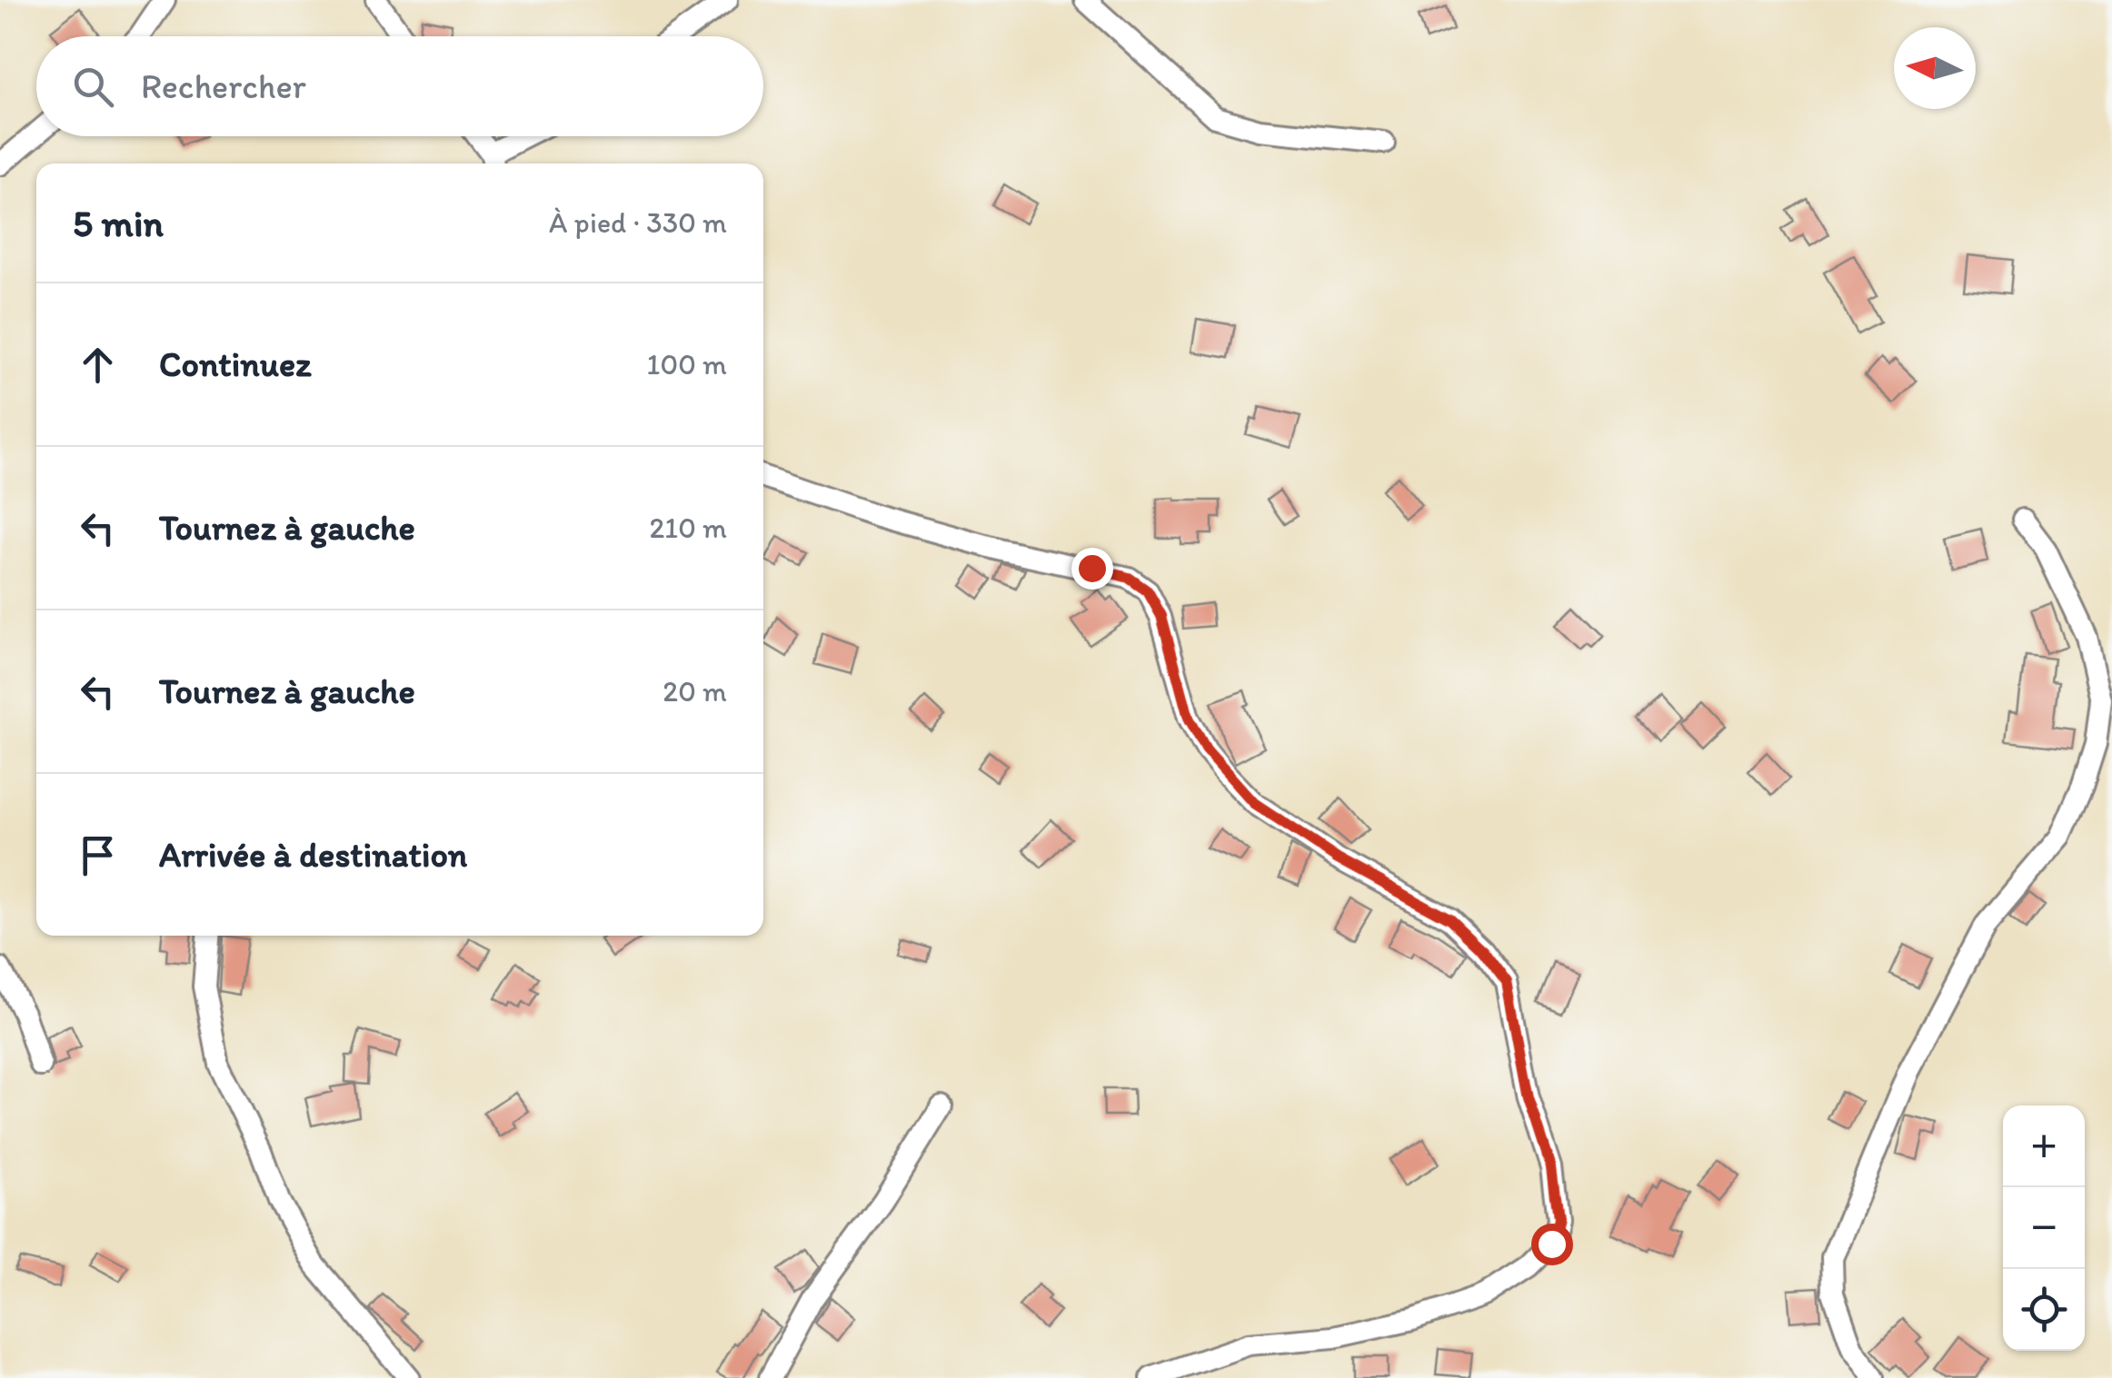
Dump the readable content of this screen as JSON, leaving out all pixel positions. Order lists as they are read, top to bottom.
{
  "north": "left",
  "page": {
    "search": "Rechercher",
    "heading": ["5 min", "À pied · 330 m"],
    "list": [
      ["Continuez", "100 m"],
      ["Tournez à gauche", "210 m"],
      ["Tournez à gauche", "20 m"],
      "Arrivée à destination"
    ],
    "map_buttons": ["+", "−"]
  }
}
